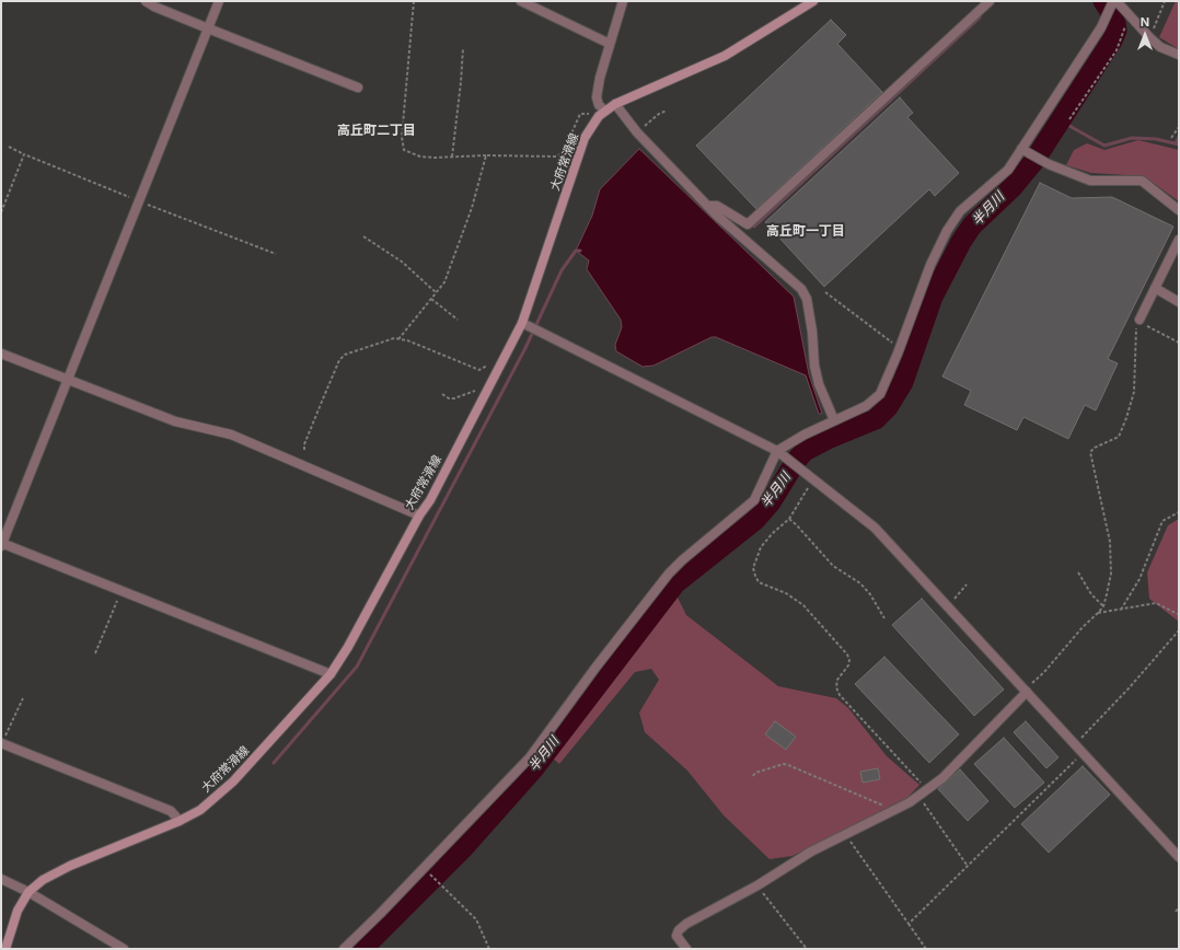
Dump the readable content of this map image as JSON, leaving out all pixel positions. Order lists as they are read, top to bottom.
{
  "streets": {
    "main road": ["大府常滑線"]
  },
  "districts": ["高丘町二丁目", "高丘町一丁目"],
  "water": ["半月川"],
  "north": "top"
}
